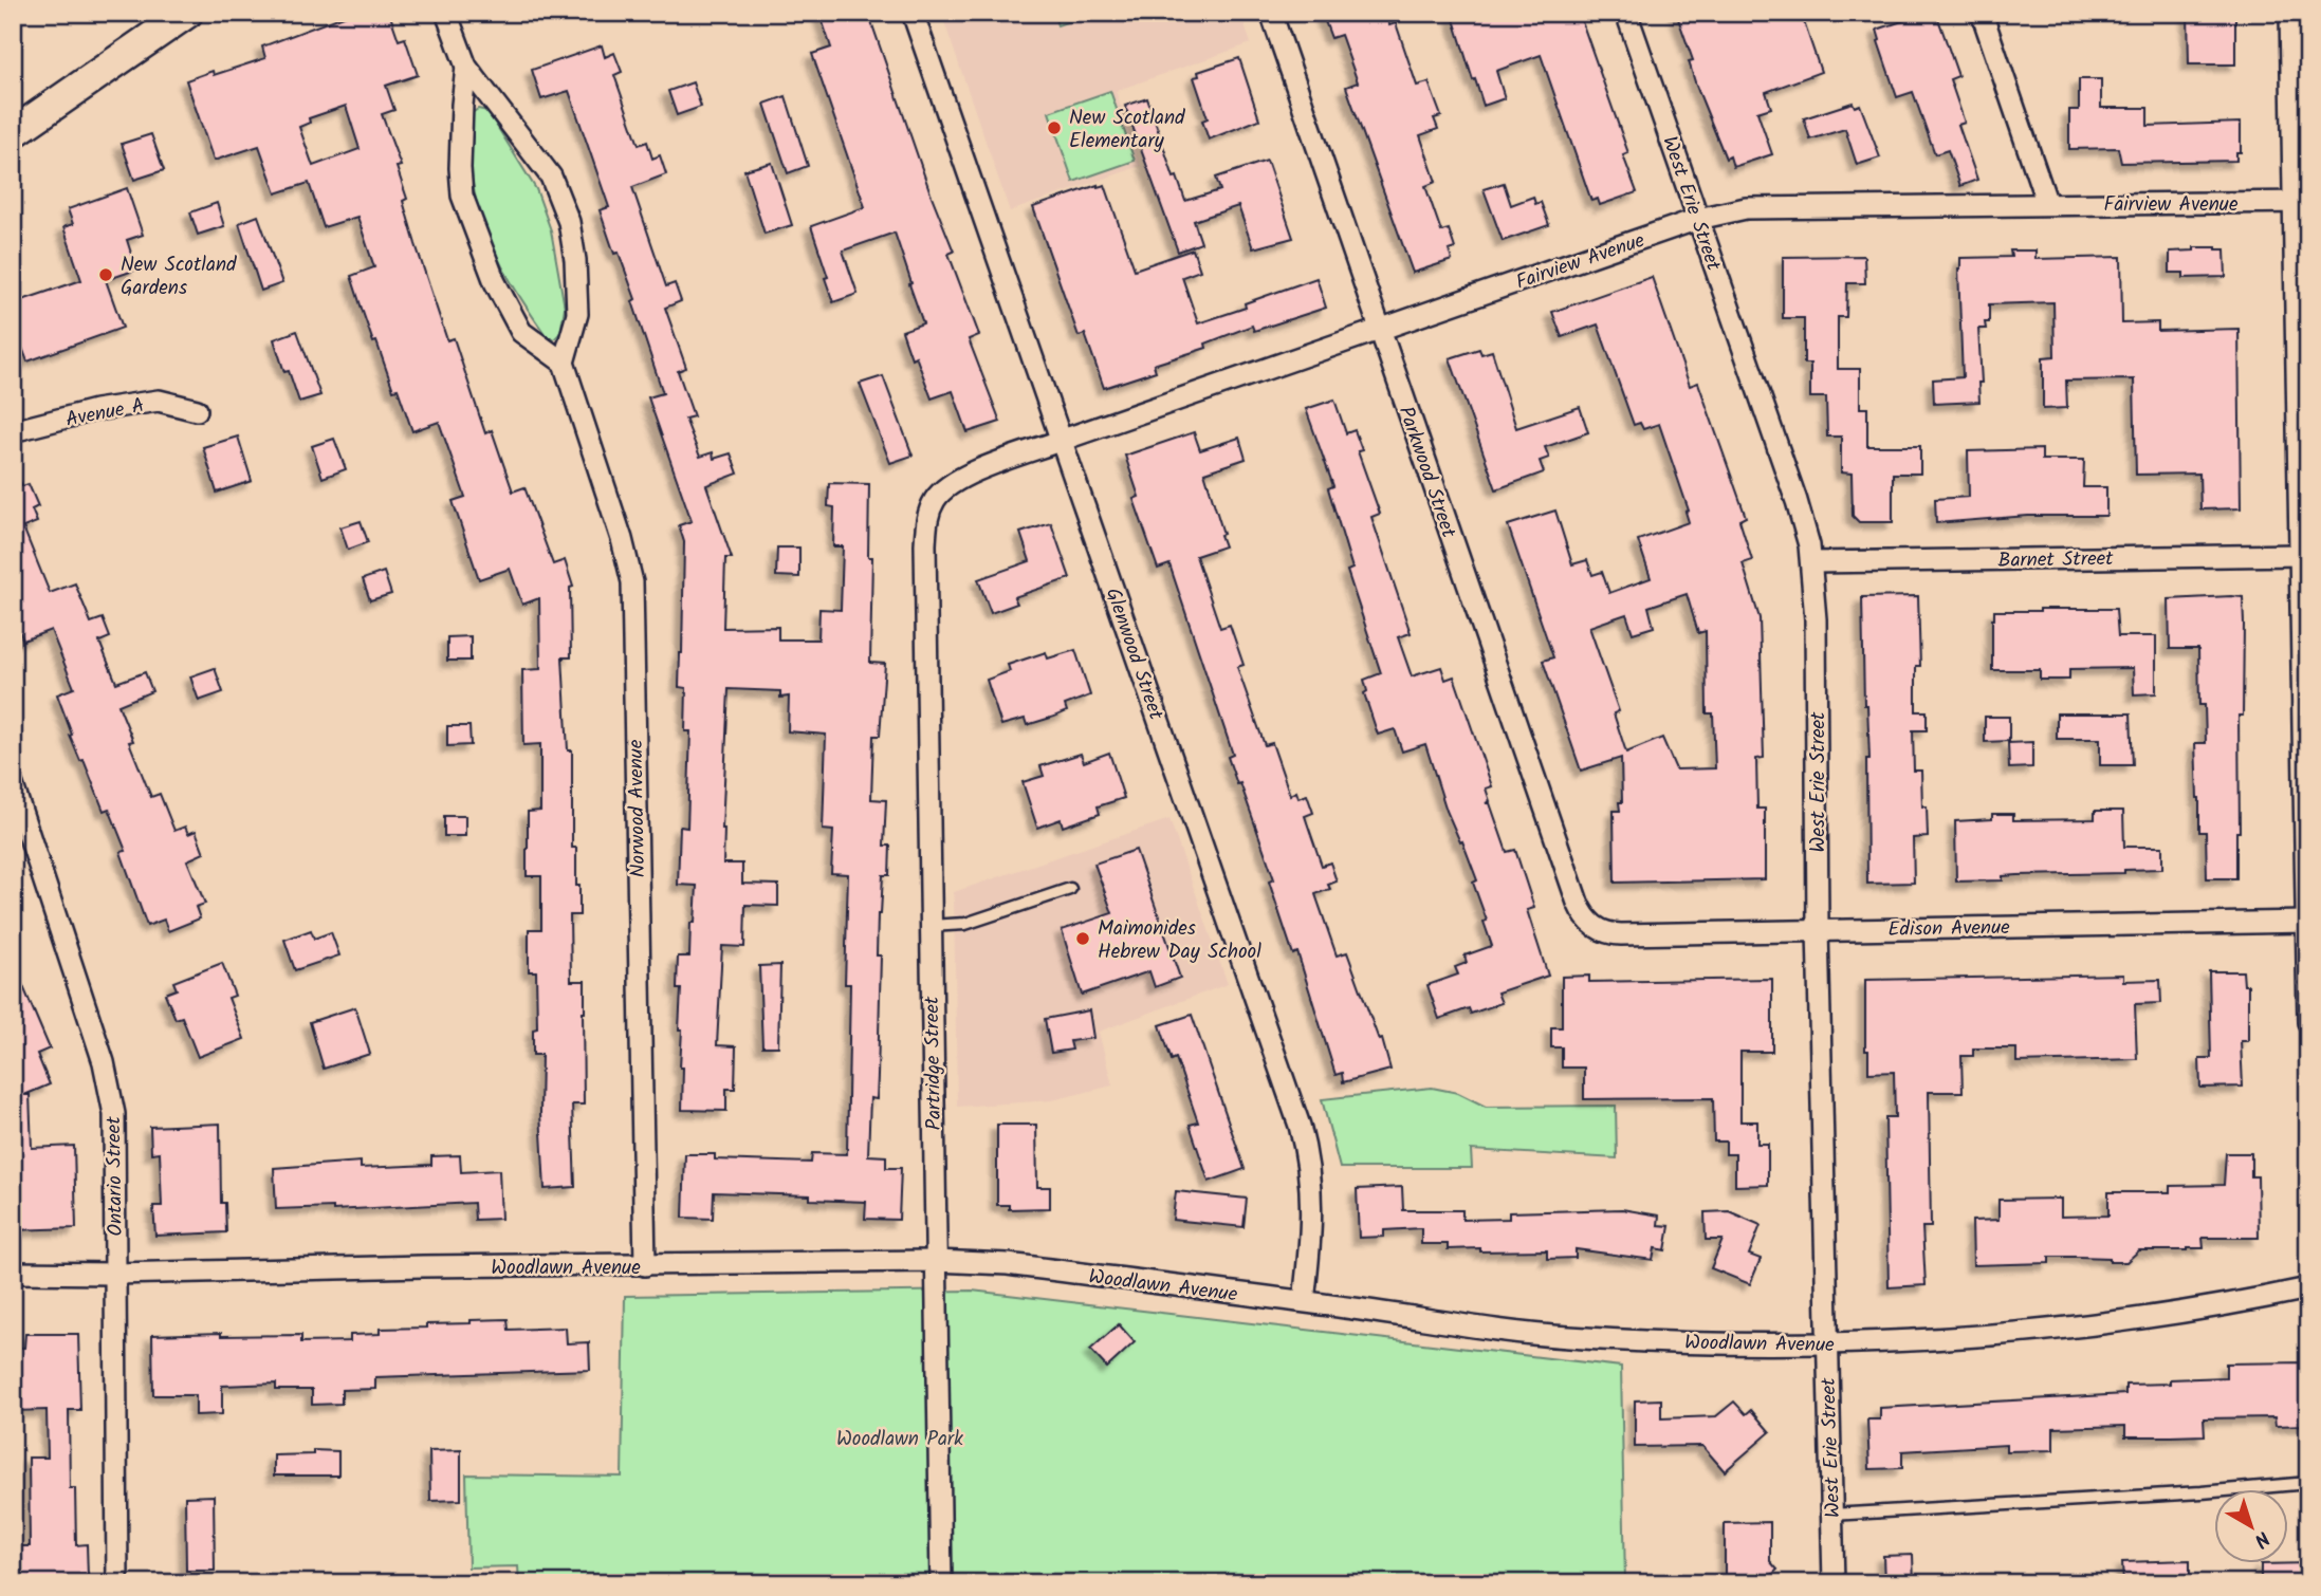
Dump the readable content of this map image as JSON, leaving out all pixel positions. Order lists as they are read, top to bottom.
{
  "streets": {
    "street": [
      "West Erie Street",
      "Fairview Avenue",
      "Avenue A",
      "Parkwood Street",
      "Barnet Street",
      "Glenwood Street",
      "Norwood Avenue",
      "Edison Avenue",
      "Partridge Street",
      "Ontario Street",
      "Woodlawn Avenue"
    ]
  },
  "crossings": [
    ["West Erie Street", "Fairview Avenue"],
    ["West Erie Street", "Barnet Street"],
    ["West Erie Street", "Edison Avenue"],
    ["West Erie Street", "Woodlawn Avenue"],
    ["Fairview Avenue", "Parkwood Street"],
    ["Fairview Avenue", "Glenwood Street"],
    ["Fairview Avenue", "Partridge Street"],
    ["Parkwood Street", "Edison Avenue"],
    ["Glenwood Street", "Woodlawn Avenue"],
    ["Norwood Avenue", "Woodlawn Avenue"],
    ["Partridge Street", "Woodlawn Avenue"],
    ["Ontario Street", "Woodlawn Avenue"]
  ],
  "parks": ["Woodlawn Park"],
  "places": ["New Scotland Elementary", "New Scotland Gardens", "Maimonides Hebrew Day School"],
  "north": "bottom right"
}
